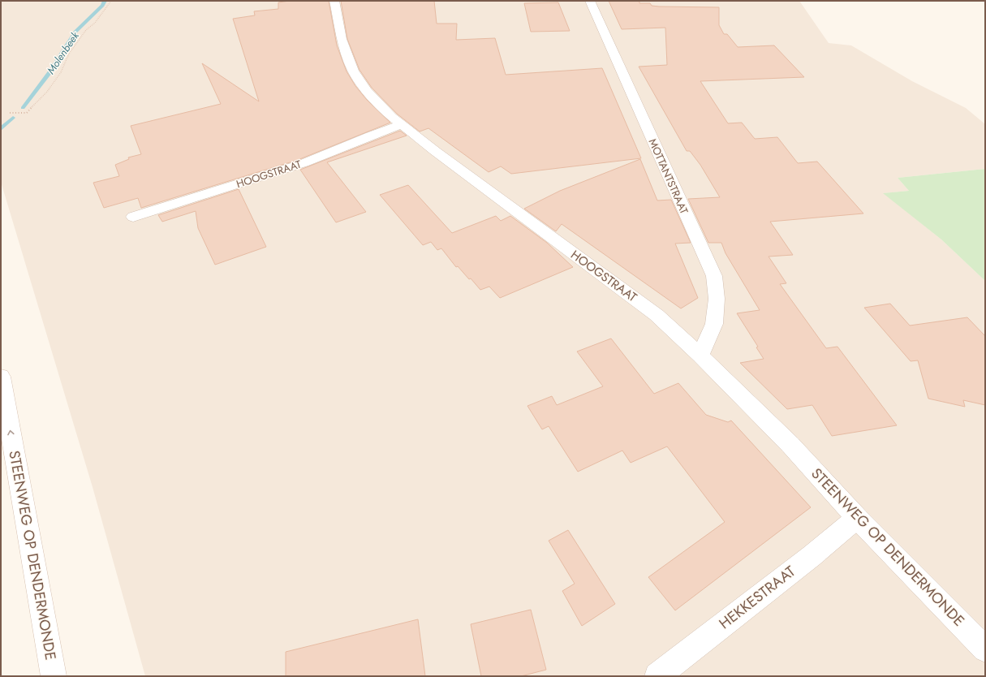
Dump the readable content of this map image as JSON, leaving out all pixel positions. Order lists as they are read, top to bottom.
{
  "streets": {
    "street": [
      "HOOGSTRAAT",
      "MOTTANTSTRAAT",
      "STEENWEG OP DENDERMONDE",
      "HEKKESTRAAT"
    ]
  },
  "crossings": [
    ["HOOGSTRAAT", "MOTTANTSTRAAT"],
    ["HOOGSTRAAT", "STEENWEG OP DENDERMONDE"],
    ["STEENWEG OP DENDERMONDE", "HEKKESTRAAT"]
  ],
  "one_way": ["STEENWEG OP DENDERMONDE"],
  "water": ["Molenbeek"]
}
